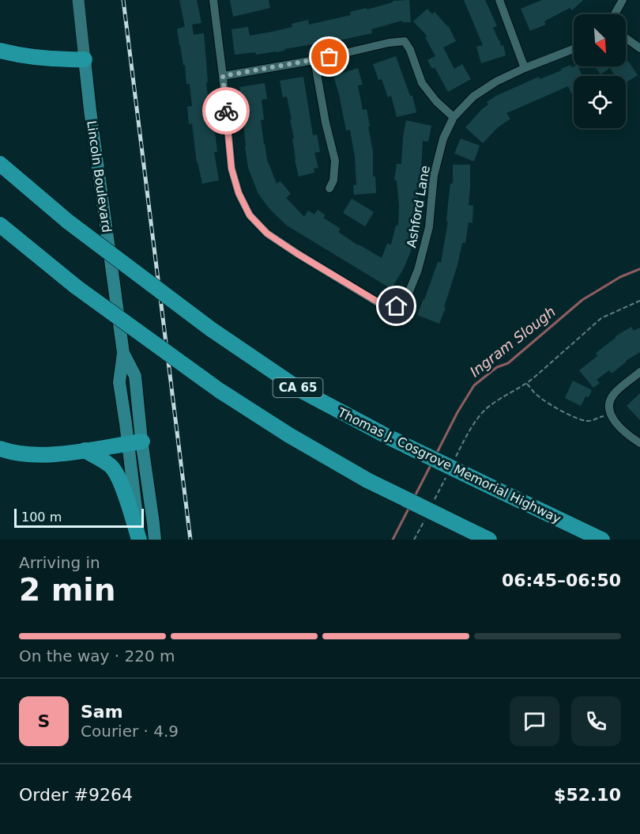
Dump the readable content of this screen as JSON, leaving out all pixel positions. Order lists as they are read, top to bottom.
{
  "streets": {
    "highway": ["CA 65", "Thomas J. Cosgrove Memorial Highway"],
    "main road": ["Lincoln Boulevard"],
    "street": ["Ashford Lane"]
  },
  "water": ["Ingram Slough"],
  "scale_bar": "100 m",
  "north": "bottom right",
  "page": {
    "scale": "100 m",
    "heading": ["2 min", "Arriving in", "06:45–06:50"],
    "panel": [
      "Sam",
      "Courier · 4.9",
      "Order #9264",
      "$52.10"
    ],
    "bar": "On the way · 220 m",
    "round": "S"
  }
}
